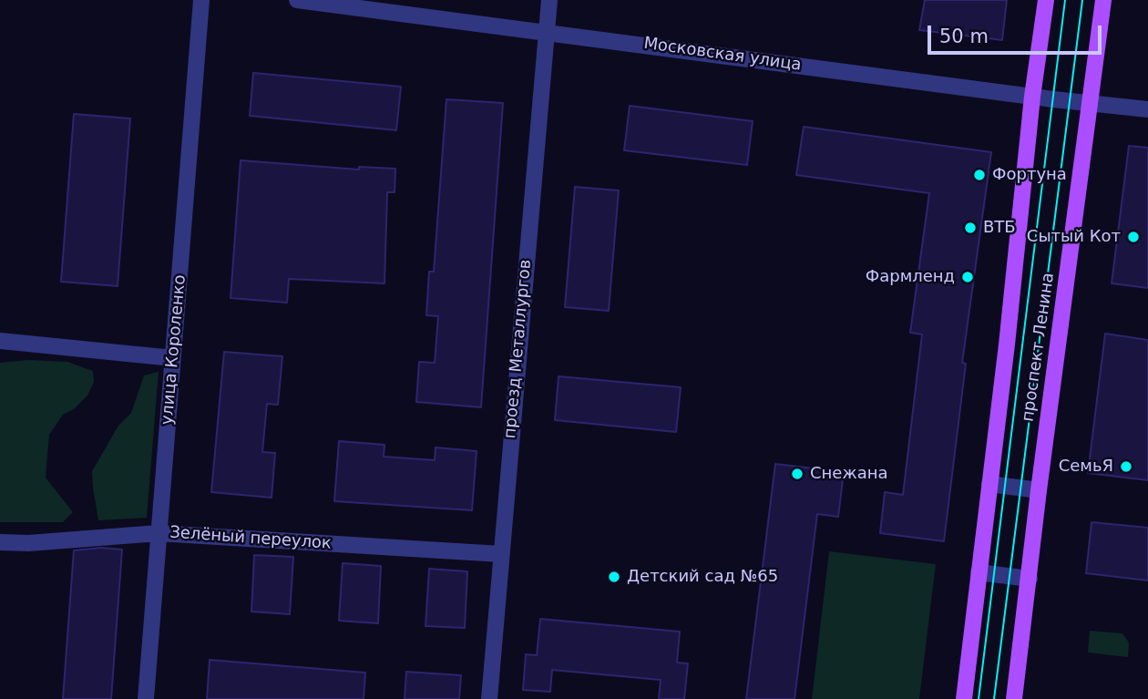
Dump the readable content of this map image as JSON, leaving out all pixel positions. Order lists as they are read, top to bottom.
{
  "streets": {
    "main road": ["проспект Ленина"],
    "street": [
      "Московская улица",
      "проезд Металлургов",
      "улица Короленко",
      "Зелёный переулок"
    ]
  },
  "crossings": [
    ["Московская улица", "проспект Ленина"],
    ["Московская улица", "проезд Металлургов"],
    ["проезд Металлургов", "Зелёный переулок"],
    ["улица Короленко", "Зелёный переулок"]
  ],
  "places": [
    "Фортуна",
    "ВТБ",
    "Сытый Кот",
    "Фармленд",
    "СемьЯ",
    "Снежана",
    "Детский сад №65"
  ],
  "scale_bar": "50 m"
}
